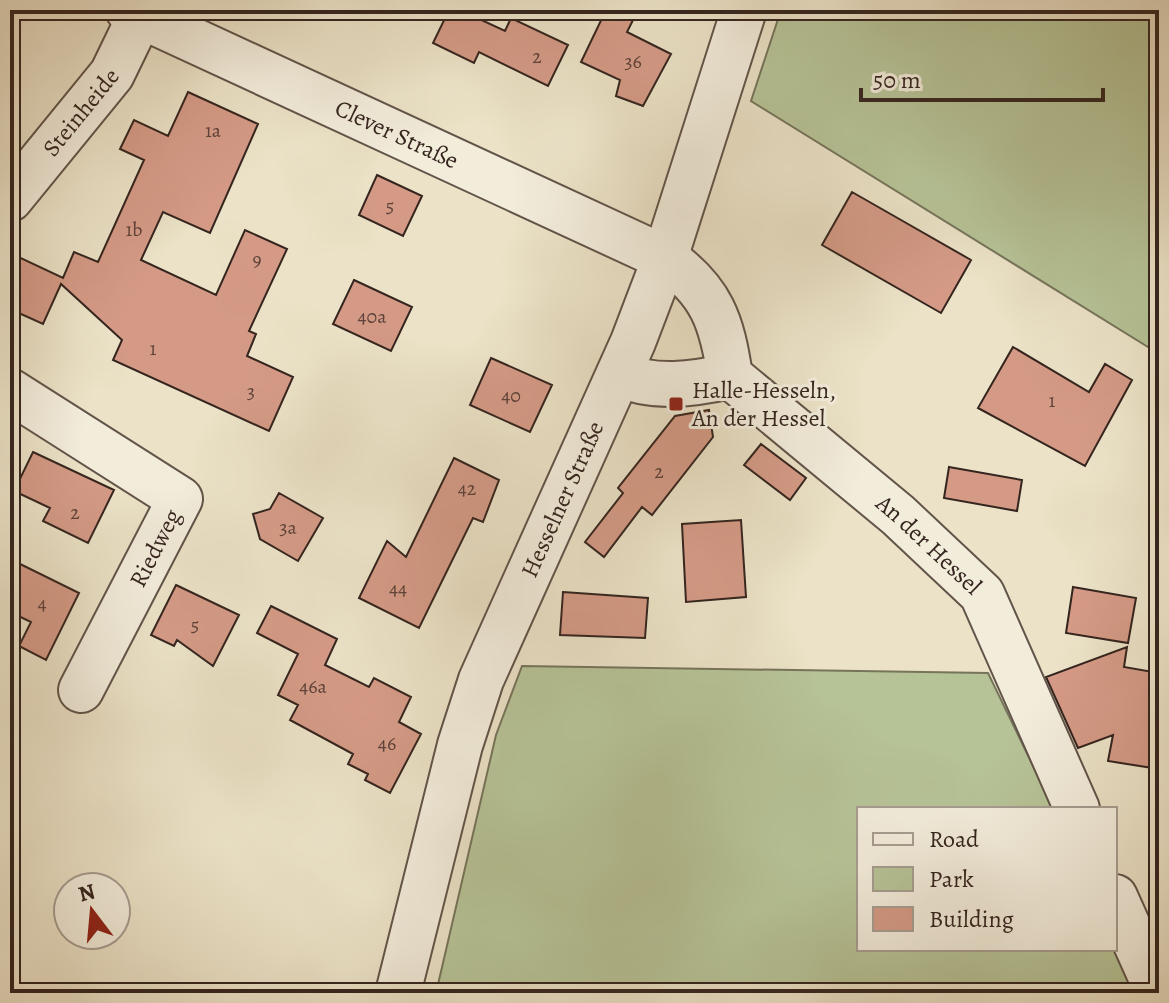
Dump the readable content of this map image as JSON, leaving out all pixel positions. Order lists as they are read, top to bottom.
{
  "streets": {
    "street": [
      "Steinheide",
      "Clever Straße",
      "Hesselner Straße",
      "An der Hessel",
      "Riedweg"
    ]
  },
  "crossings": [
    ["Steinheide", "Clever Straße"],
    ["Clever Straße", "Hesselner Straße"]
  ],
  "places": {
    "transit": ["Halle-Hesseln, An der Hessel"]
  },
  "house_numbers": [
    "2",
    "36",
    "1a",
    "5",
    "1b",
    "9",
    "40a",
    "1",
    "3",
    "40",
    "1",
    "2",
    "42",
    "2",
    "3a",
    "44",
    "4",
    "5",
    "46a",
    "46"
  ],
  "legend": ["Road", "Park", "Building"],
  "scale_bar": "50 m",
  "north": "top"
}
